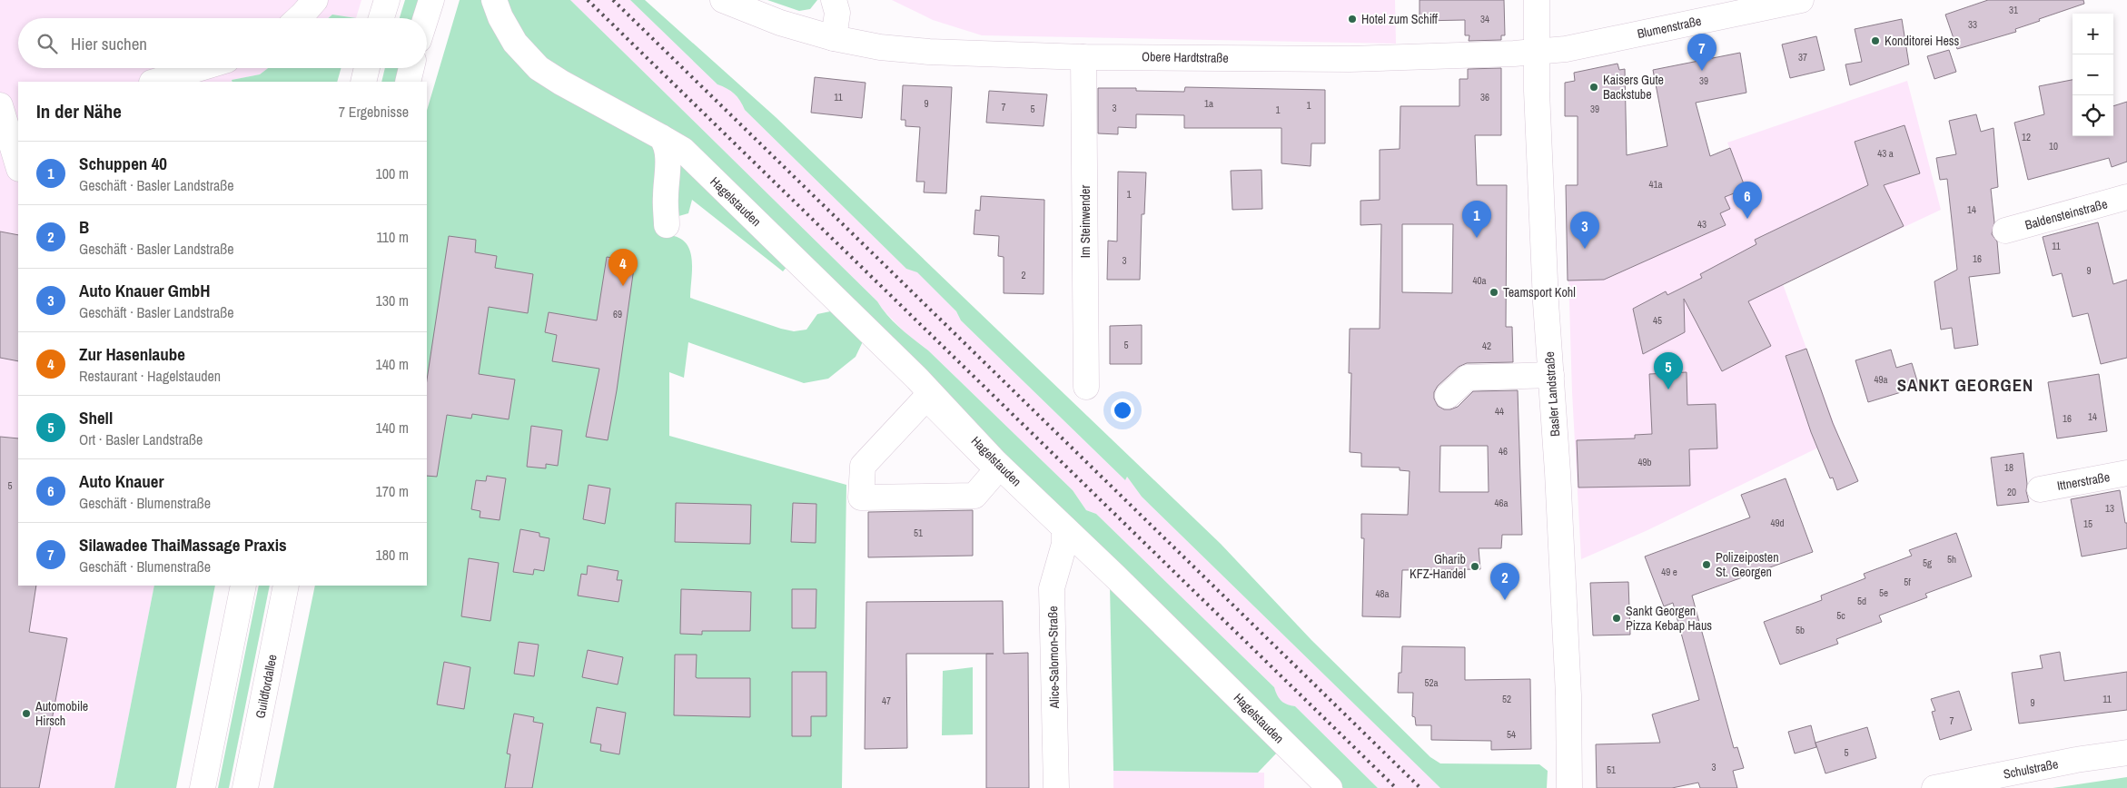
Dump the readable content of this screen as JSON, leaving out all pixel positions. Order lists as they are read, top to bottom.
{
  "streets": {
    "main road": [
      "Blumenstraße",
      "Obere Hardtstraße",
      "Hagelstauden",
      "Baldensteinstraße",
      "Im Steinwender",
      "Basler Landstraße",
      "Ittnerstraße",
      "Alice-Salomon-Straße",
      "Guildfordallee",
      "Schulstraße"
    ]
  },
  "crossings": [
    ["Blumenstraße", "Obere Hardtstraße"],
    ["Blumenstraße", "Basler Landstraße"],
    ["Obere Hardtstraße", "Im Steinwender"],
    ["Obere Hardtstraße", "Basler Landstraße"],
    ["Hagelstauden", "Alice-Salomon-Straße"]
  ],
  "districts": ["SANKT GEORGEN"],
  "places": [
    "Hotel zum Schiff",
    "Konditorei Hess",
    "Kaisers Gute Backstube",
    "Teamsport Kohl",
    "Polizeiposten St. Georgen",
    "Gharib KFZ-Handel",
    "Sankt Georgen Pizza Kebap Haus",
    "Automobile Hirsch"
  ],
  "house_numbers": [
    "31",
    "34",
    "33",
    "37",
    "39",
    "11",
    "36",
    "9",
    "1a",
    "1",
    "7",
    "3",
    "5",
    "39",
    "1",
    "12",
    "10",
    "43 a",
    "41a",
    "1",
    "14",
    "43",
    "11",
    "16",
    "3",
    "9",
    "2",
    "40a",
    "69",
    "45",
    "5",
    "42",
    "49a",
    "44",
    "14",
    "16",
    "46",
    "49b",
    "18",
    "5",
    "20",
    "46a",
    "13",
    "49d",
    "15",
    "51",
    "5h",
    "5g",
    "49 e",
    "5f",
    "5e",
    "48a",
    "5d",
    "5c",
    "5b",
    "52a",
    "52",
    "11",
    "47",
    "9",
    "7",
    "54",
    "5",
    "3",
    "51"
  ],
  "page": {
    "map_buttons": ["+", "−"],
    "search": "Hier suchen",
    "pins": [
      "7",
      "6",
      "1",
      "3",
      "4",
      "5",
      "2"
    ],
    "heading": ["In der Nähe", "7 Ergebnisse"],
    "list": [
      {
        "mark": "1",
        "name": "Schuppen 40",
        "note": "Geschäft · Basler Landstraße",
        "value": "100 m"
      },
      {
        "mark": "2",
        "name": "B",
        "note": "Geschäft · Basler Landstraße",
        "value": "110 m"
      },
      {
        "mark": "3",
        "name": "Auto Knauer GmbH",
        "note": "Geschäft · Basler Landstraße",
        "value": "130 m"
      },
      {
        "mark": "4",
        "name": "Zur Hasenlaube",
        "note": "Restaurant · Hagelstauden",
        "value": "140 m"
      },
      {
        "mark": "5",
        "name": "Shell",
        "note": "Ort · Basler Landstraße",
        "value": "140 m"
      },
      {
        "mark": "6",
        "name": "Auto Knauer",
        "note": "Geschäft · Blumenstraße",
        "value": "170 m"
      },
      {
        "mark": "7",
        "name": "Silawadee ThaiMassage Praxis",
        "note": "Geschäft · Blumenstraße",
        "value": "180 m"
      }
    ]
  }
}
